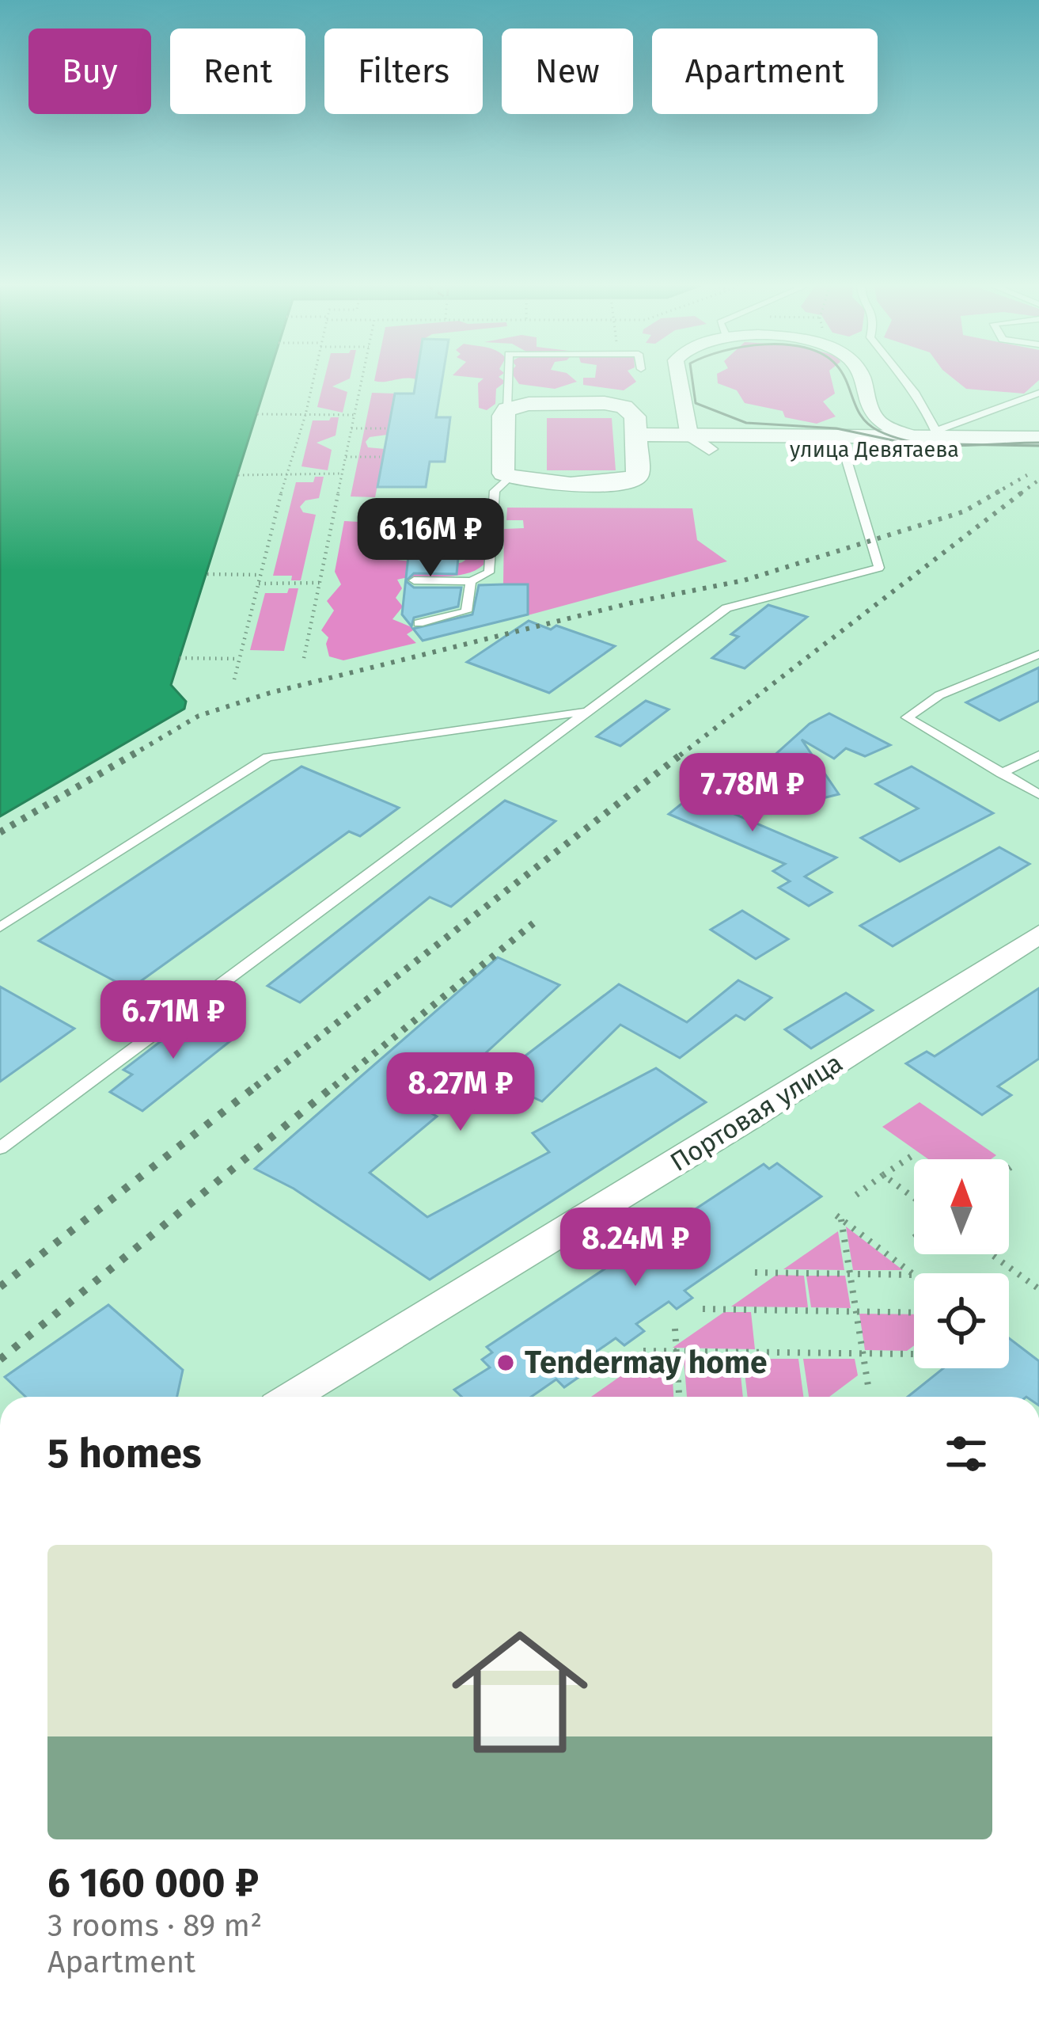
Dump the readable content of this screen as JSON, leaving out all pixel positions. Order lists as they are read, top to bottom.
{
  "streets": {
    "street": ["улица Девятаева", "Портовая улица"]
  },
  "places": ["Tendermay home"],
  "north": "top",
  "page": {
    "chip": [
      "Buy",
      "Rent",
      "Filters",
      "New",
      "Apartment"
    ],
    "price": [
      "6.16M ₽",
      "7.78M ₽",
      "6.71M ₽",
      "8.27M ₽",
      "8.24M ₽"
    ],
    "heading": "5 homes",
    "list": [
      {
        "name": "6 160 000 ₽",
        "note": "3 rooms · 89 m² · Apartment"
      }
    ]
  }
}
